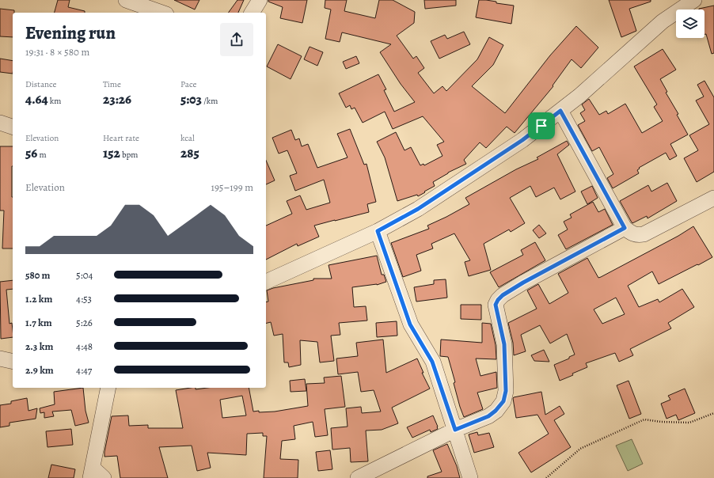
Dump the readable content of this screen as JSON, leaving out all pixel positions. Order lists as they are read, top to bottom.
{
  "page": {
    "heading": ["Evening run", "19:31 · 8 × 580 m"],
    "stats": [
      ["Distance", "4.64 km"],
      ["Time", "23:26"],
      ["Pace", "5:03 /km"],
      ["Elevation", "56 m"],
      ["Heart rate", "152 bpm"],
      ["kcal", "285"]
    ],
    "chart": ["Elevation", "195–199 m"],
    "list": [
      {
        "name": "580 m",
        "note": "5:04"
      },
      {
        "name": "1.2 km",
        "note": "4:53"
      },
      {
        "name": "1.7 km",
        "note": "5:26"
      },
      {
        "name": "2.3 km",
        "note": "4:48"
      },
      {
        "name": "2.9 km",
        "note": "4:47"
      }
    ]
  }
}
